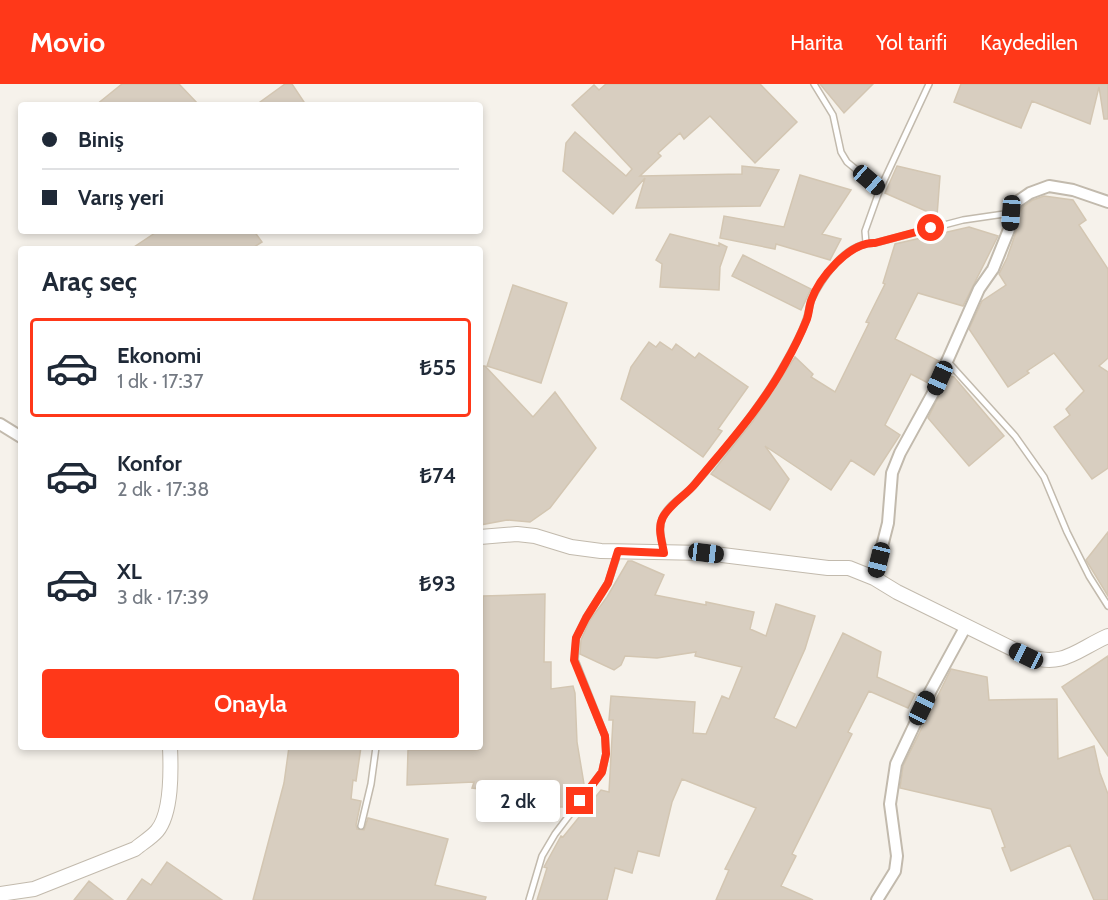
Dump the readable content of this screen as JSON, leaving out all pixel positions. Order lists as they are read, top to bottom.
{
  "page": {
    "header": "Movio",
    "nav": ["Harita", "Yol tarifi", "Kaydedilen"],
    "banner": ["Biniş", "Varış yeri"],
    "heading": "Araç seç",
    "list": [
      {
        "name": "Ekonomi",
        "note": "1 dk · 17:37",
        "value": "₺55"
      },
      {
        "name": "Konfor",
        "note": "2 dk · 17:38",
        "value": "₺74"
      },
      {
        "name": "XL",
        "note": "3 dk · 17:39",
        "value": "₺93"
      }
    ],
    "buttons": "Onayla",
    "bubble": "2 dk"
  }
}
